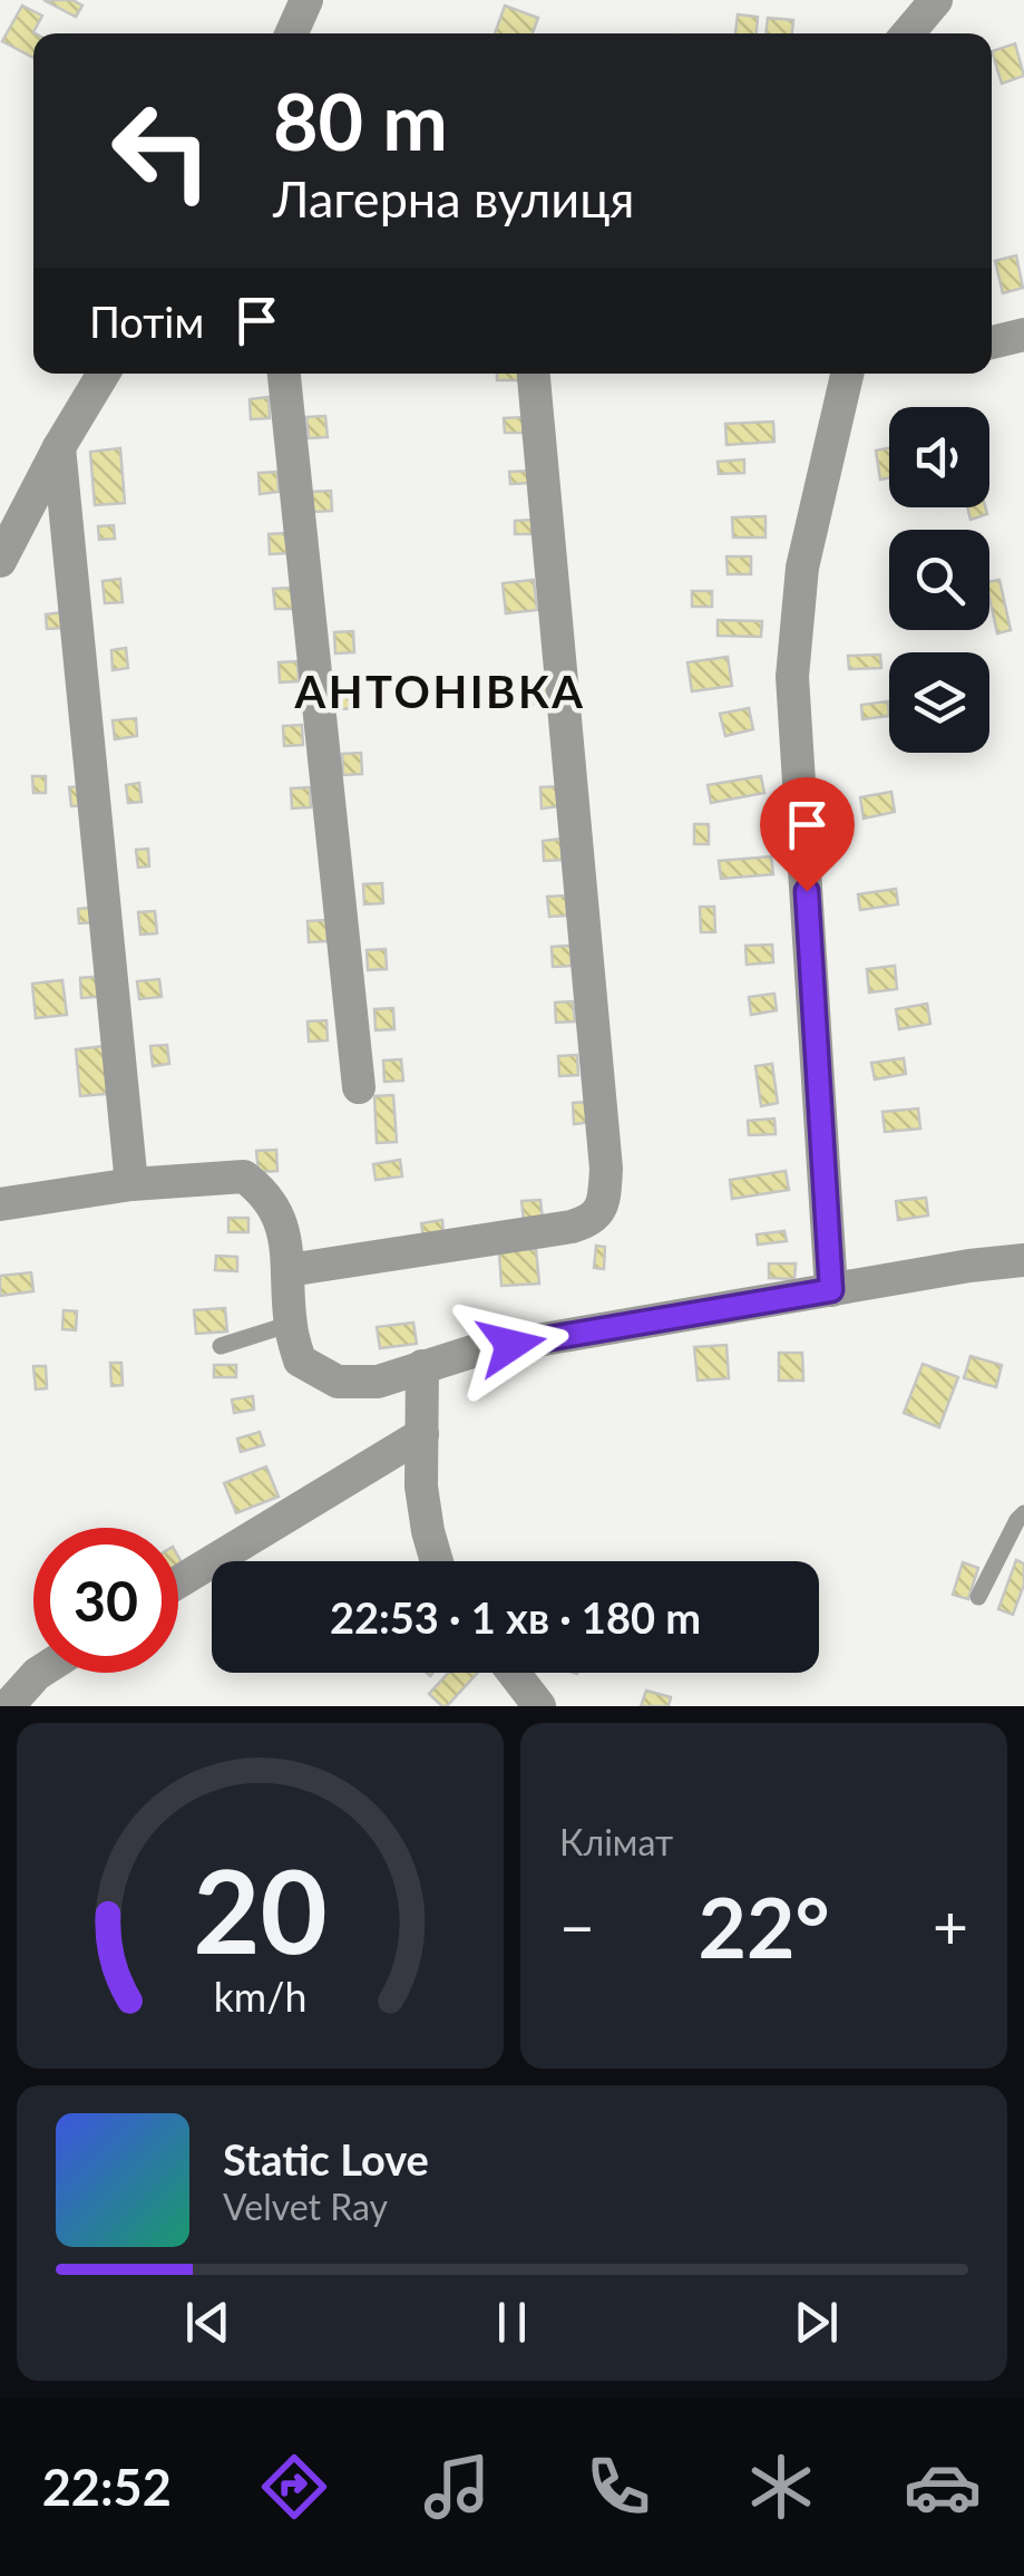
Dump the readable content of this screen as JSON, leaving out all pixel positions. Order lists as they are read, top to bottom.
{
  "districts": ["АНТОНІВКА"],
  "page": {
    "turn": ["80 m", "Лагерна вулиця"],
    "then": "Потім",
    "limit": "30",
    "trip": "22:53 · 1 хв · 180 m",
    "tile": "Клімат",
    "heat": ["−", "22°", "+"],
    "song": ["Static Love", "Velvet Ray"],
    "tabs": "22:52",
    "gauge": ["20", "km/h"]
  }
}
